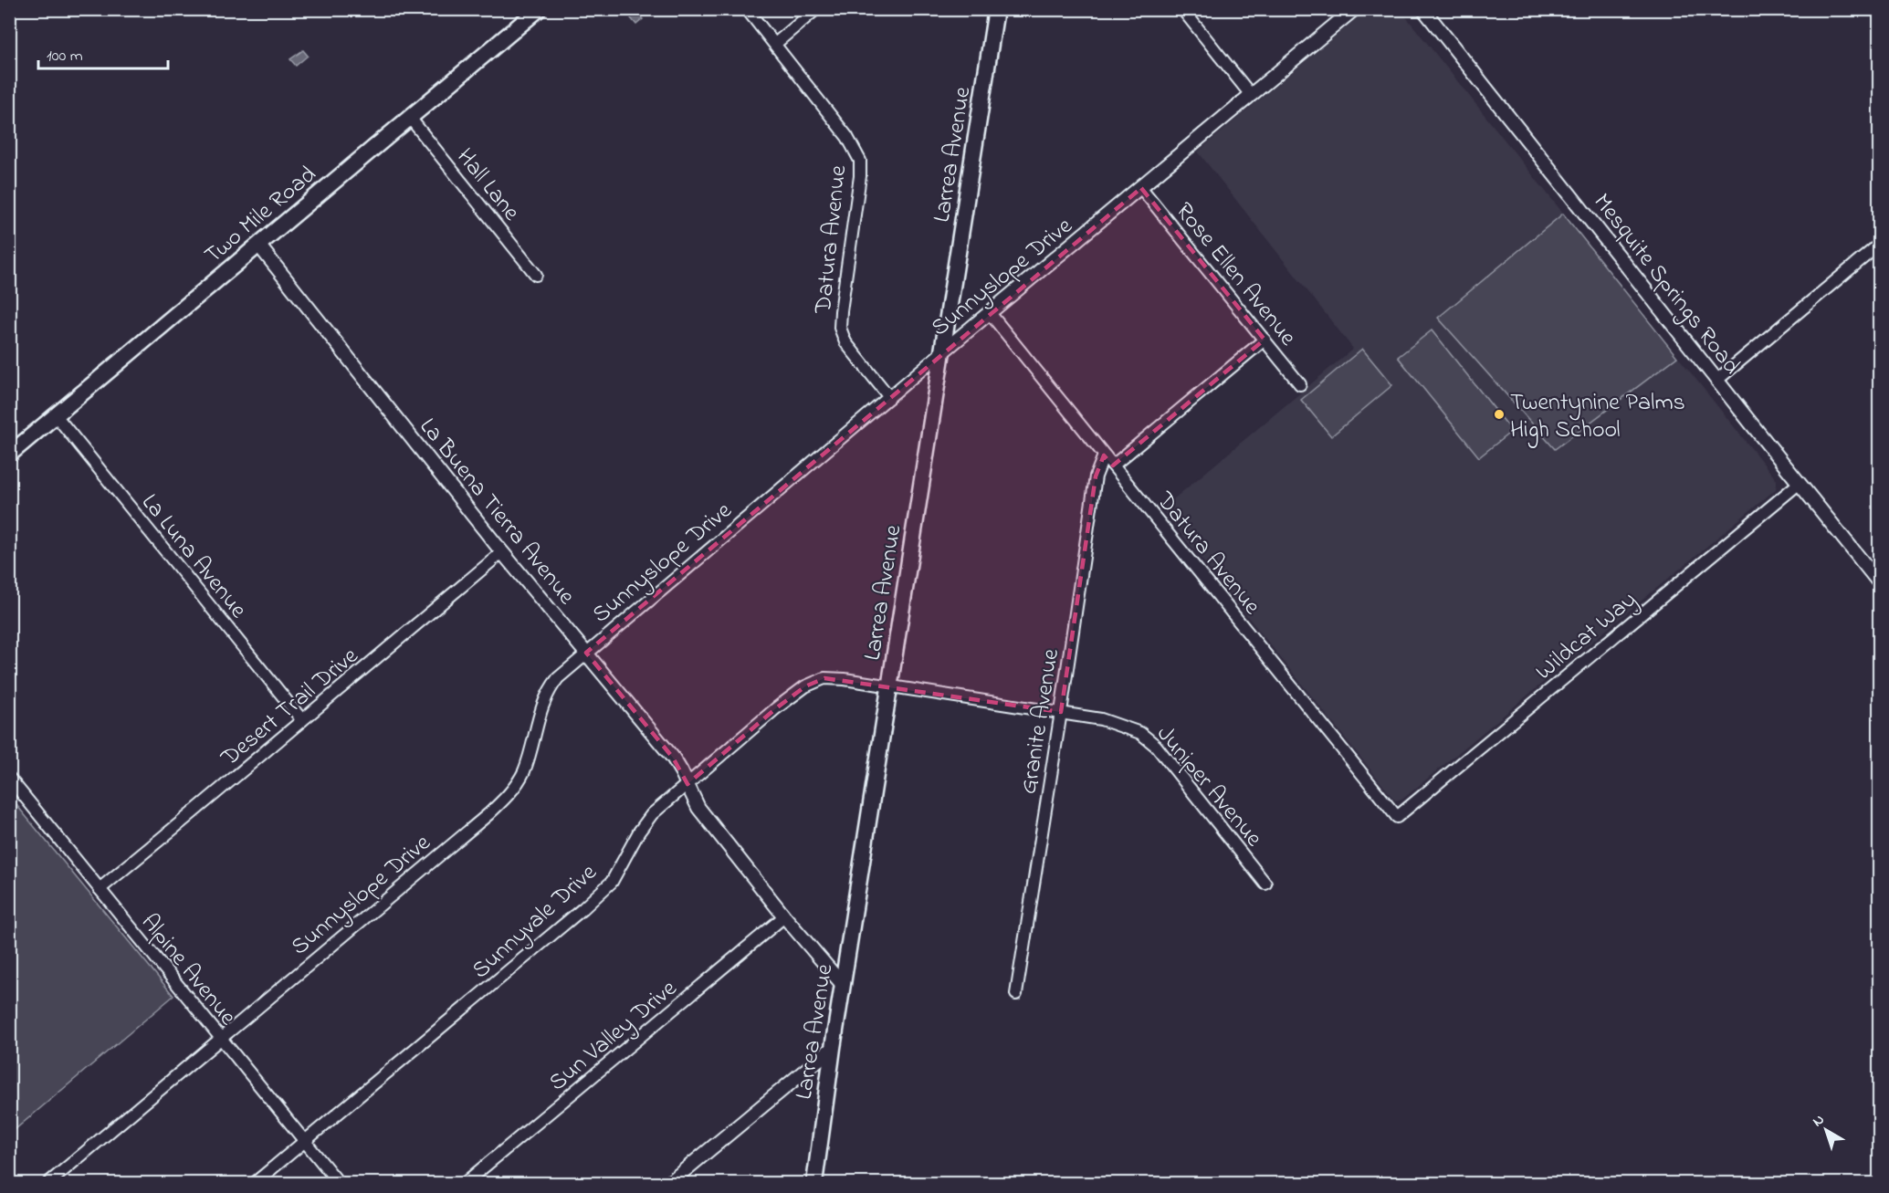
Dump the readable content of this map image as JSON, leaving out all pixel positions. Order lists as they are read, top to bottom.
{
  "streets": {
    "main road": ["Larrea Avenue", "Two Mile Road"],
    "street": [
      "Hall Lane",
      "Datura Avenue",
      "Rose Ellen Avenue",
      "Sunnyslope Drive",
      "Mesquite Springs Road",
      "La Buena Tierra Avenue",
      "La Luna Avenue",
      "Wildcat Way",
      "Desert Trail Drive",
      "Granite Avenue",
      "Juniper Avenue",
      "Sunnyvale Drive",
      "Alpine Avenue",
      "Sun Valley Drive"
    ]
  },
  "crossings": [
    ["Larrea Avenue", "Sunnyslope Drive"],
    ["Larrea Avenue", "La Buena Tierra Avenue"],
    ["Larrea Avenue", "Juniper Avenue"],
    ["Larrea Avenue", "Sunnyvale Drive"],
    ["Hall Lane", "Two Mile Road"],
    ["Two Mile Road", "La Buena Tierra Avenue"],
    ["Two Mile Road", "La Luna Avenue"],
    ["Datura Avenue", "Sunnyslope Drive"],
    ["Datura Avenue", "Wildcat Way"],
    ["Datura Avenue", "Granite Avenue"],
    ["Rose Ellen Avenue", "Sunnyslope Drive"],
    ["Sunnyslope Drive", "La Buena Tierra Avenue"],
    ["Sunnyslope Drive", "Alpine Avenue"],
    ["Mesquite Springs Road", "Wildcat Way"],
    ["La Buena Tierra Avenue", "Desert Trail Drive"],
    ["La Buena Tierra Avenue", "Sunnyvale Drive"],
    ["La Buena Tierra Avenue", "Sun Valley Drive"],
    ["La Luna Avenue", "Desert Trail Drive"],
    ["Desert Trail Drive", "Alpine Avenue"],
    ["Granite Avenue", "Juniper Avenue"],
    ["Juniper Avenue", "Sunnyvale Drive"],
    ["Sunnyvale Drive", "Alpine Avenue"]
  ],
  "places": ["Twentynine Palms High School"],
  "scale_bar": "100 m",
  "north": "top left"
}
